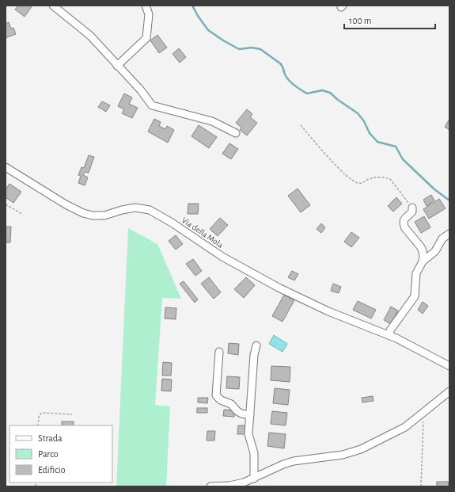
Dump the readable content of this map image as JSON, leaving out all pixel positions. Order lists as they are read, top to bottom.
{
  "streets": {
    "street": ["Via della Mola"]
  },
  "legend": ["Strada", "Parco", "Edificio"],
  "scale_bar": "100 m"
}
